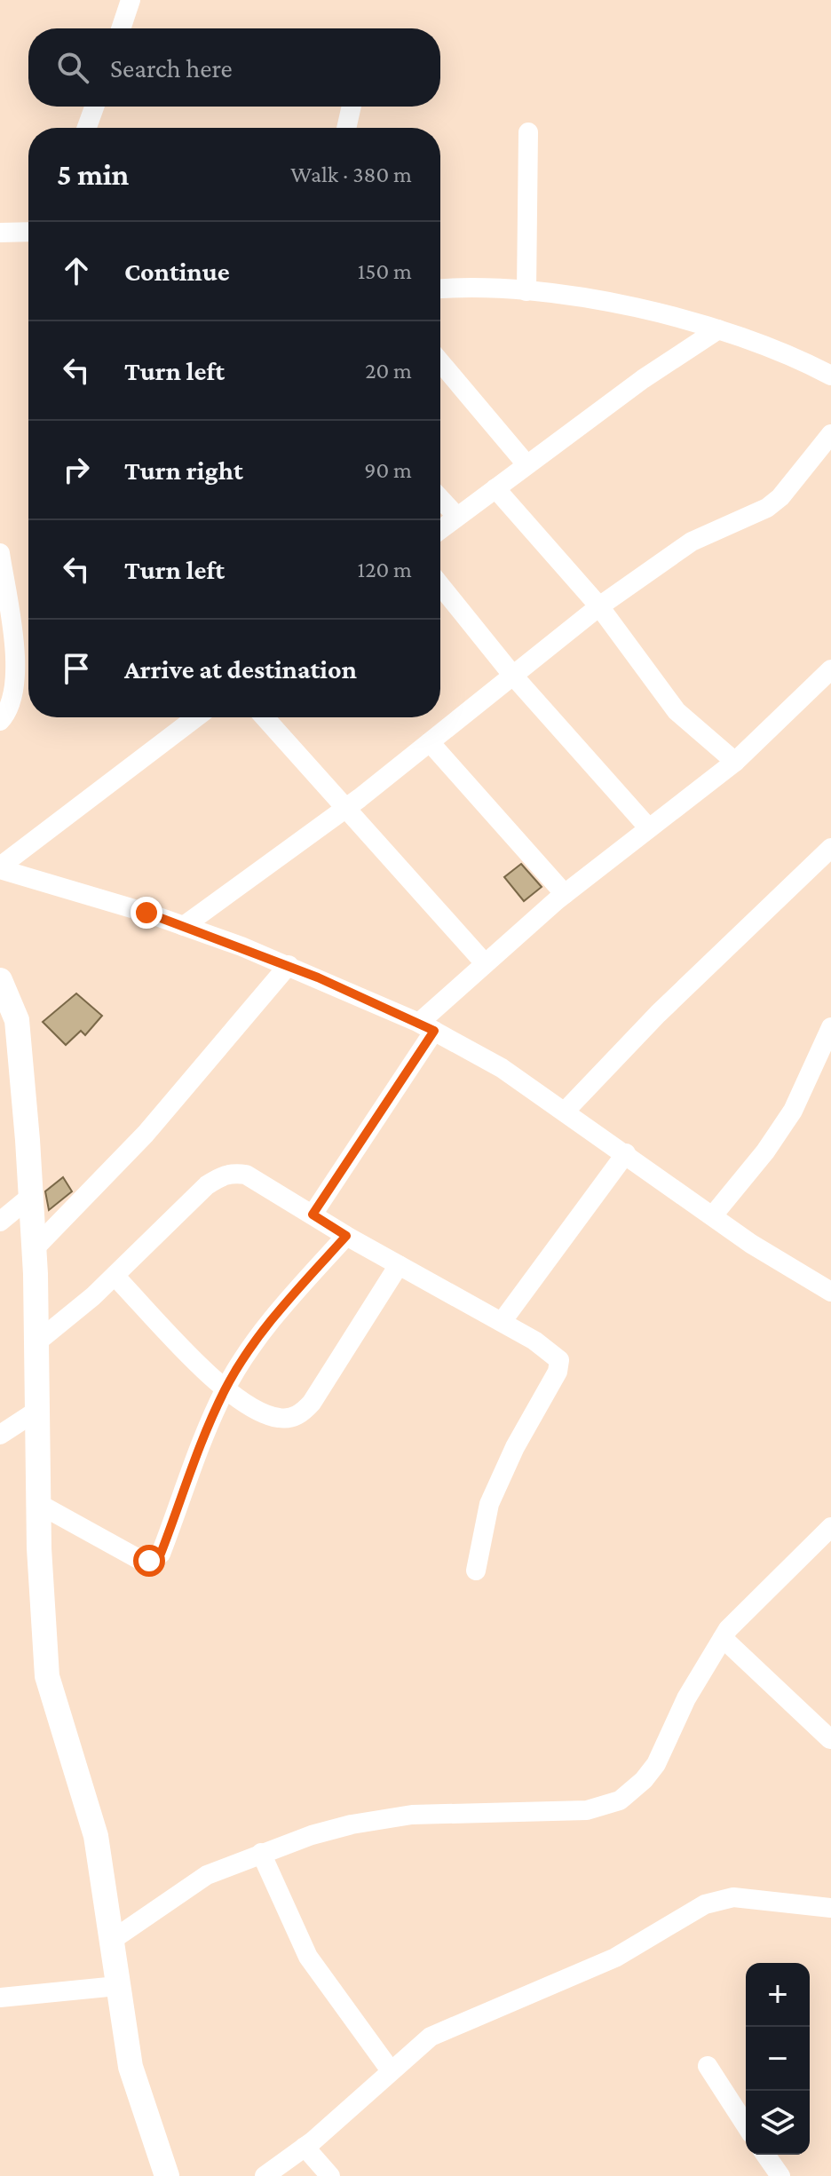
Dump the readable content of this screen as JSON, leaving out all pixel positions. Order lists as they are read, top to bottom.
{
  "page": {
    "search": "Search here",
    "heading": ["5 min", "Walk · 380 m"],
    "list": [
      ["Continue", "150 m"],
      ["Turn left", "20 m"],
      ["Turn right", "90 m"],
      ["Turn left", "120 m"],
      "Arrive at destination"
    ],
    "map_buttons": ["+", "−"]
  }
}
